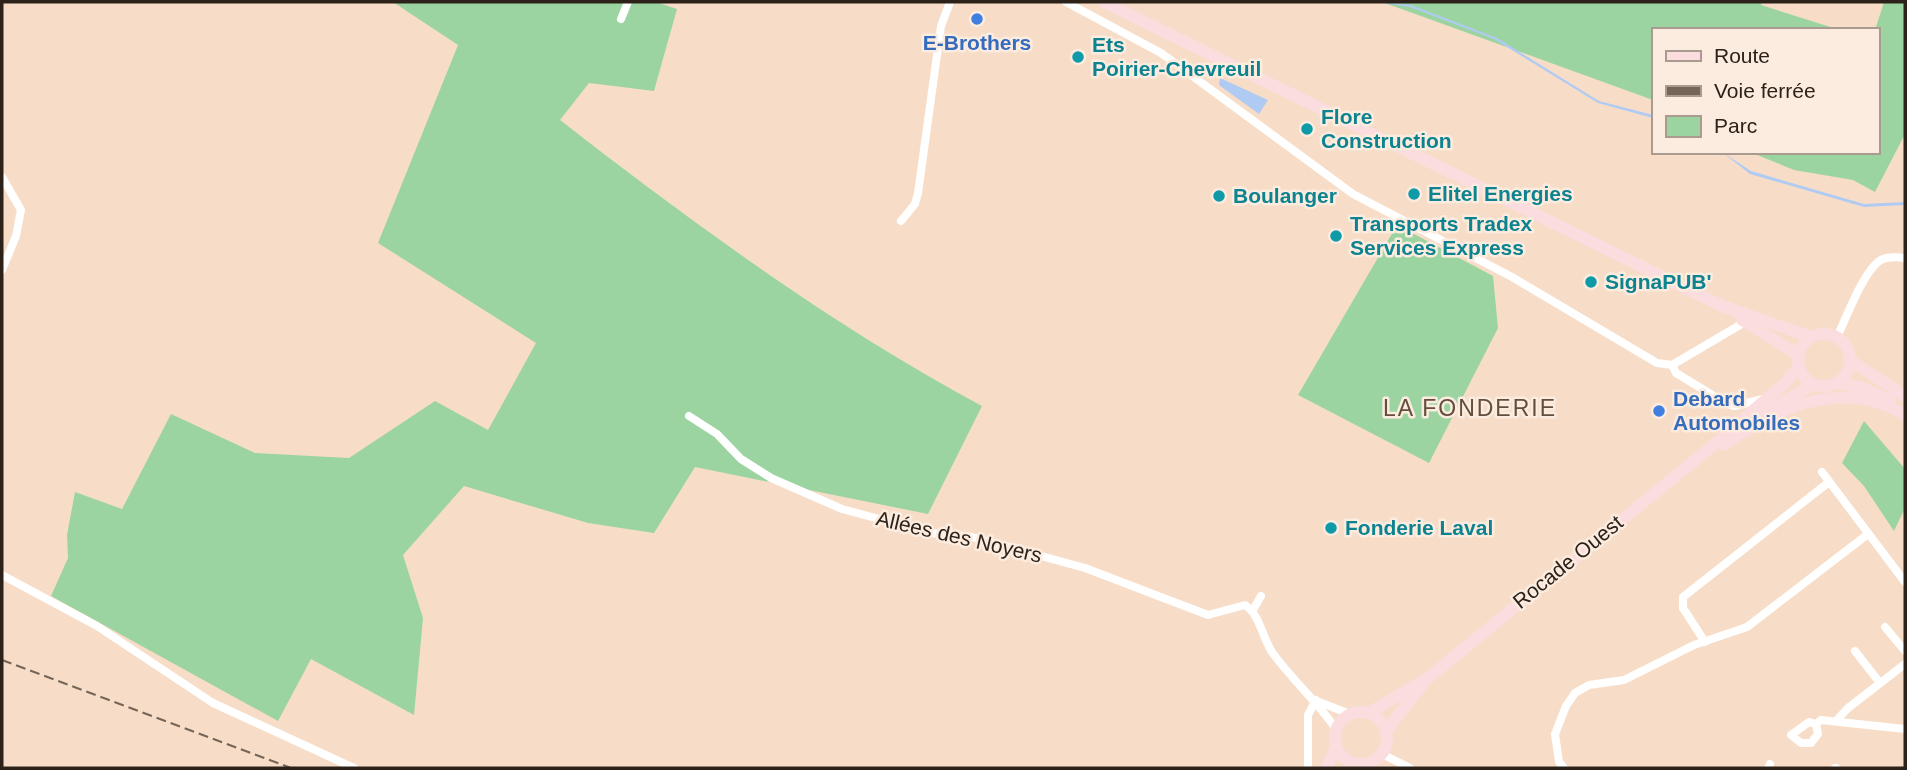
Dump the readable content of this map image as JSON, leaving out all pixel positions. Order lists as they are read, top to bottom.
{
  "streets": {
    "main road": ["Rocade Ouest"],
    "street": ["Allées des Noyers"]
  },
  "districts": ["LA FONDERIE"],
  "places": [
    "E-Brothers",
    "Ets Poirier-Chevreuil",
    "Flore Construction",
    "Elitel Energies",
    "Boulanger",
    "Transports Tradex Services Express",
    "SignaPUB'",
    "Debard Automobiles",
    "Fonderie Laval"
  ],
  "legend": ["Route", "Voie ferrée", "Parc"]
}
